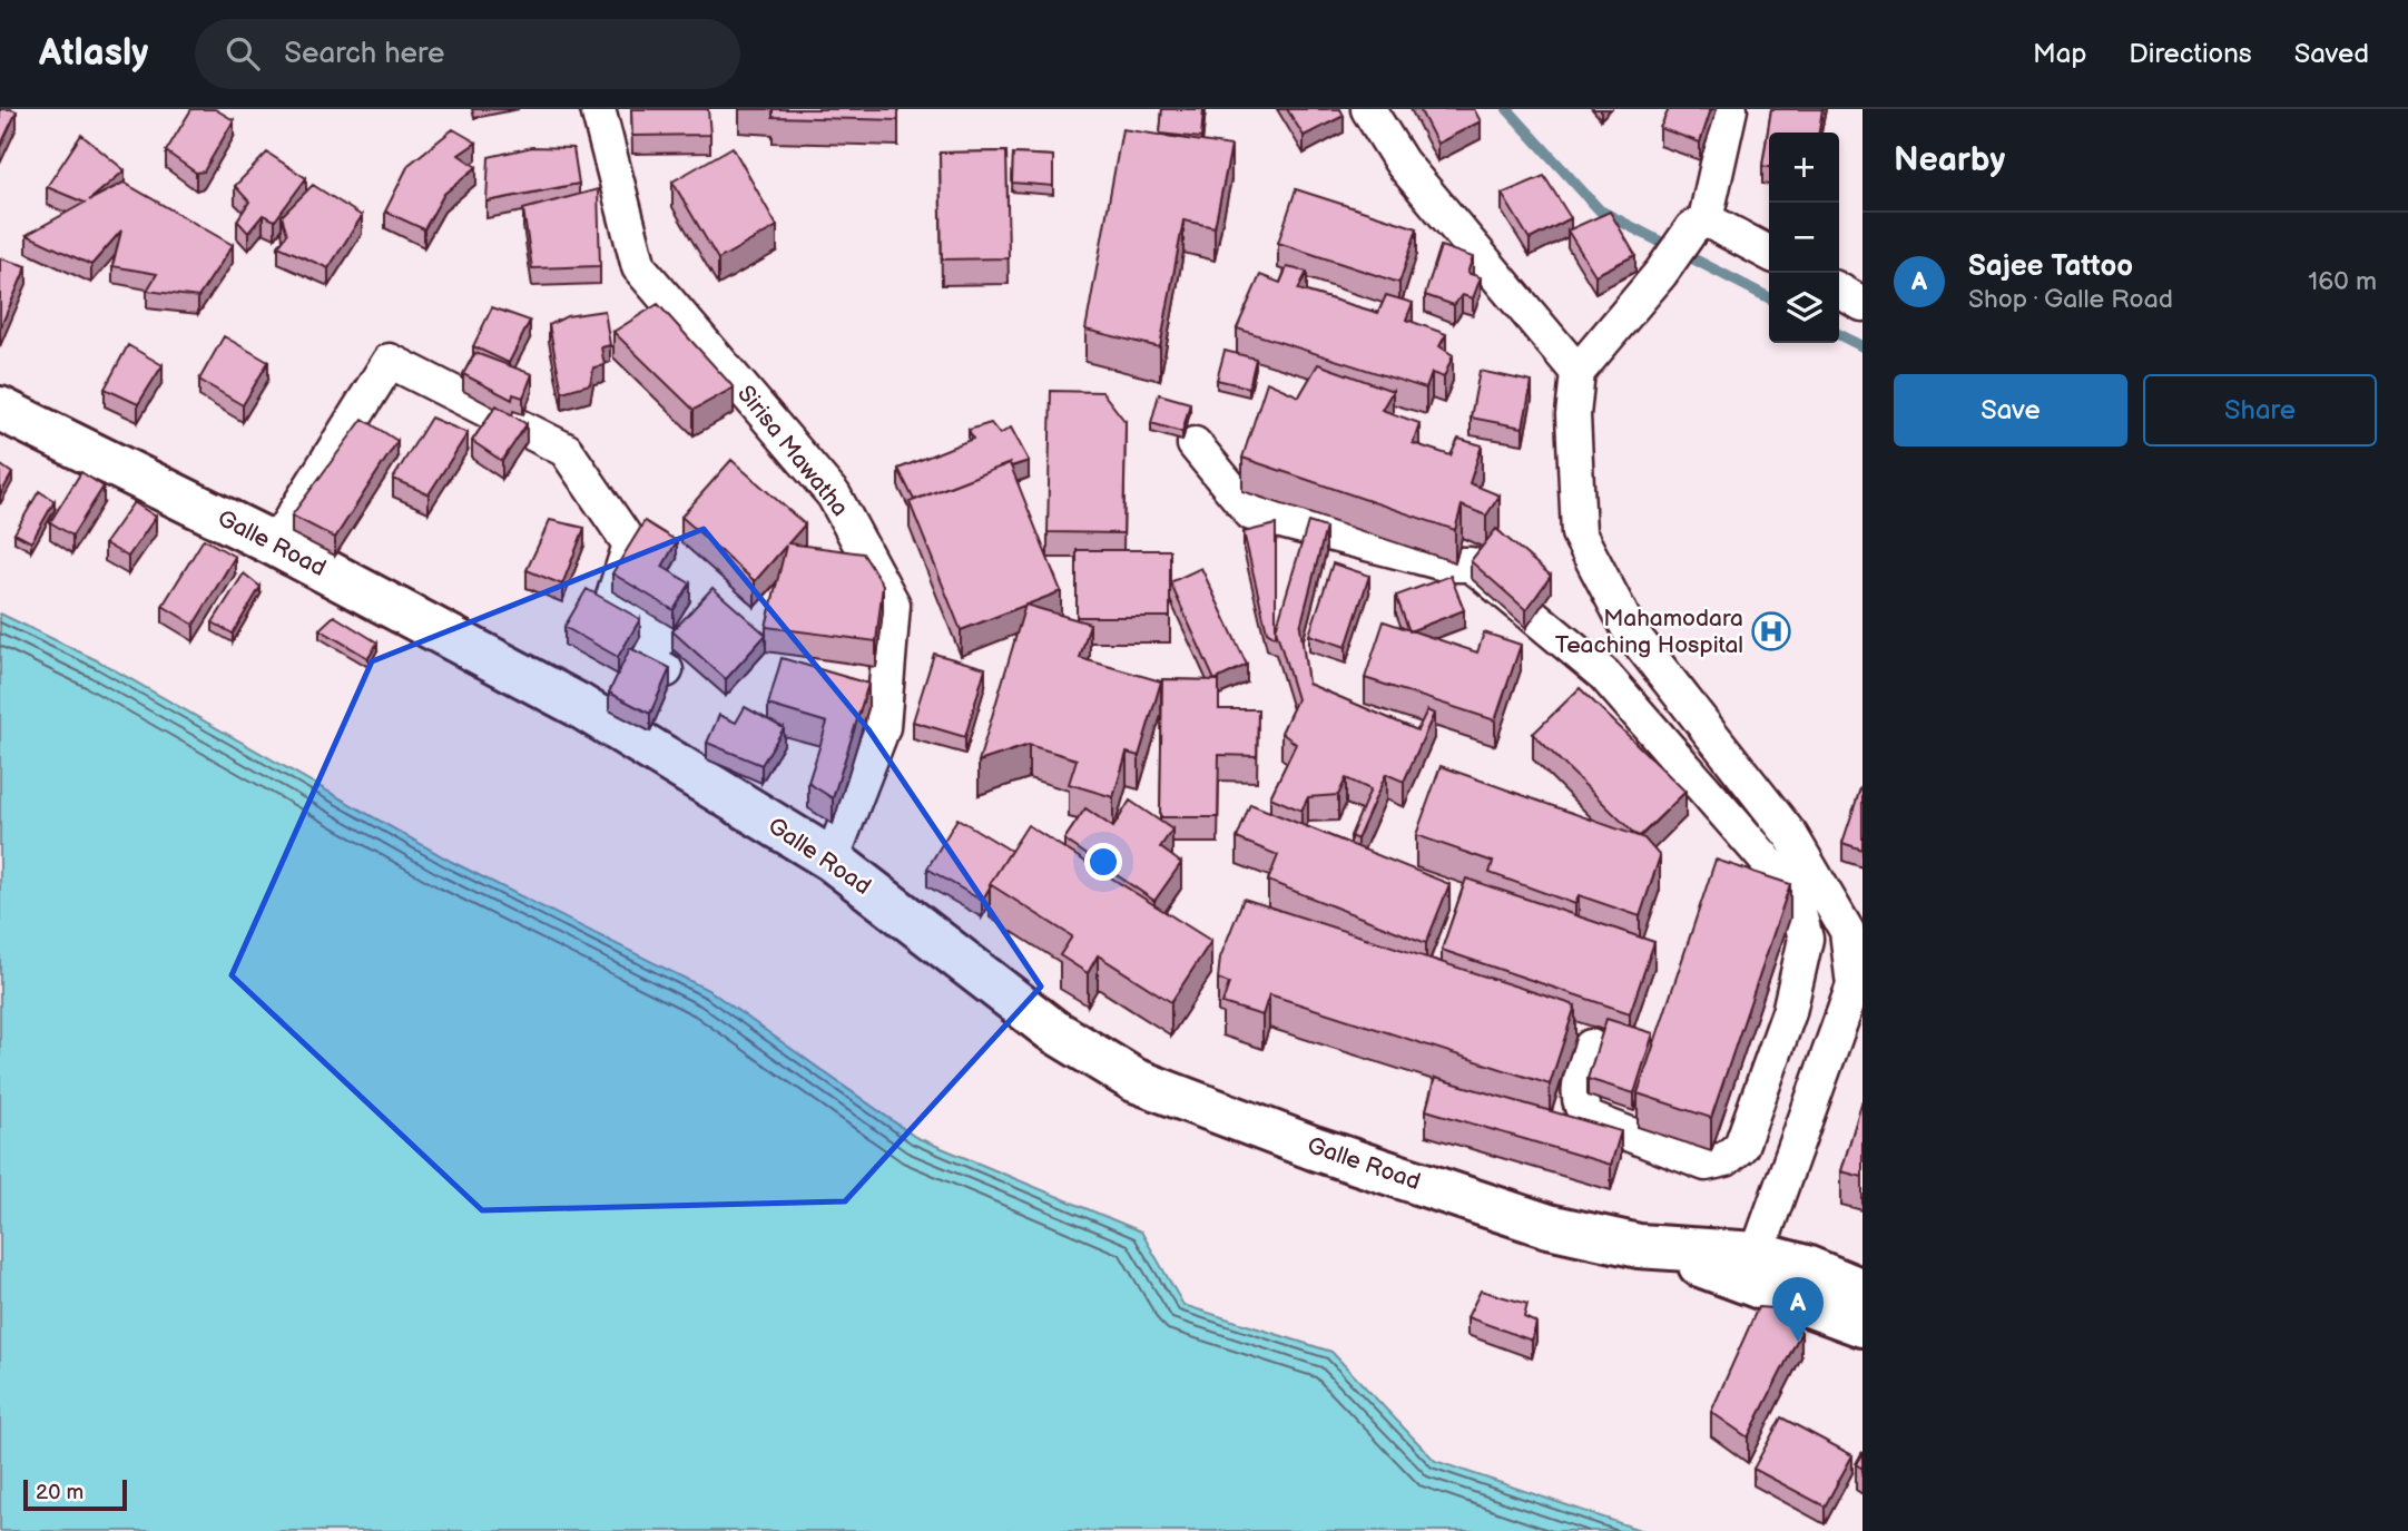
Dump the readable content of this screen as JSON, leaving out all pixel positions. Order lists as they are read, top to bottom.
{
  "streets": {
    "highway": ["Galle Road"],
    "street": ["Sirisa Mawatha"]
  },
  "crossings": [
    ["Sirisa Mawatha", "Galle Road"]
  ],
  "places": {
    "hospital": ["Mahamodara Teaching Hospital"]
  },
  "scale_bar": "20 m",
  "page": {
    "header": "Atlasly",
    "search": "Search here",
    "nav": ["Map", "Directions", "Saved"],
    "heading": "Nearby",
    "map_buttons": ["+", "−"],
    "list": [
      {
        "mark": "A",
        "name": "Sajee Tattoo",
        "note": "Shop · Galle Road",
        "value": "160 m"
      }
    ],
    "buttons": ["Save", "Share"],
    "pins": "A",
    "scale": "20 m"
  }
}
